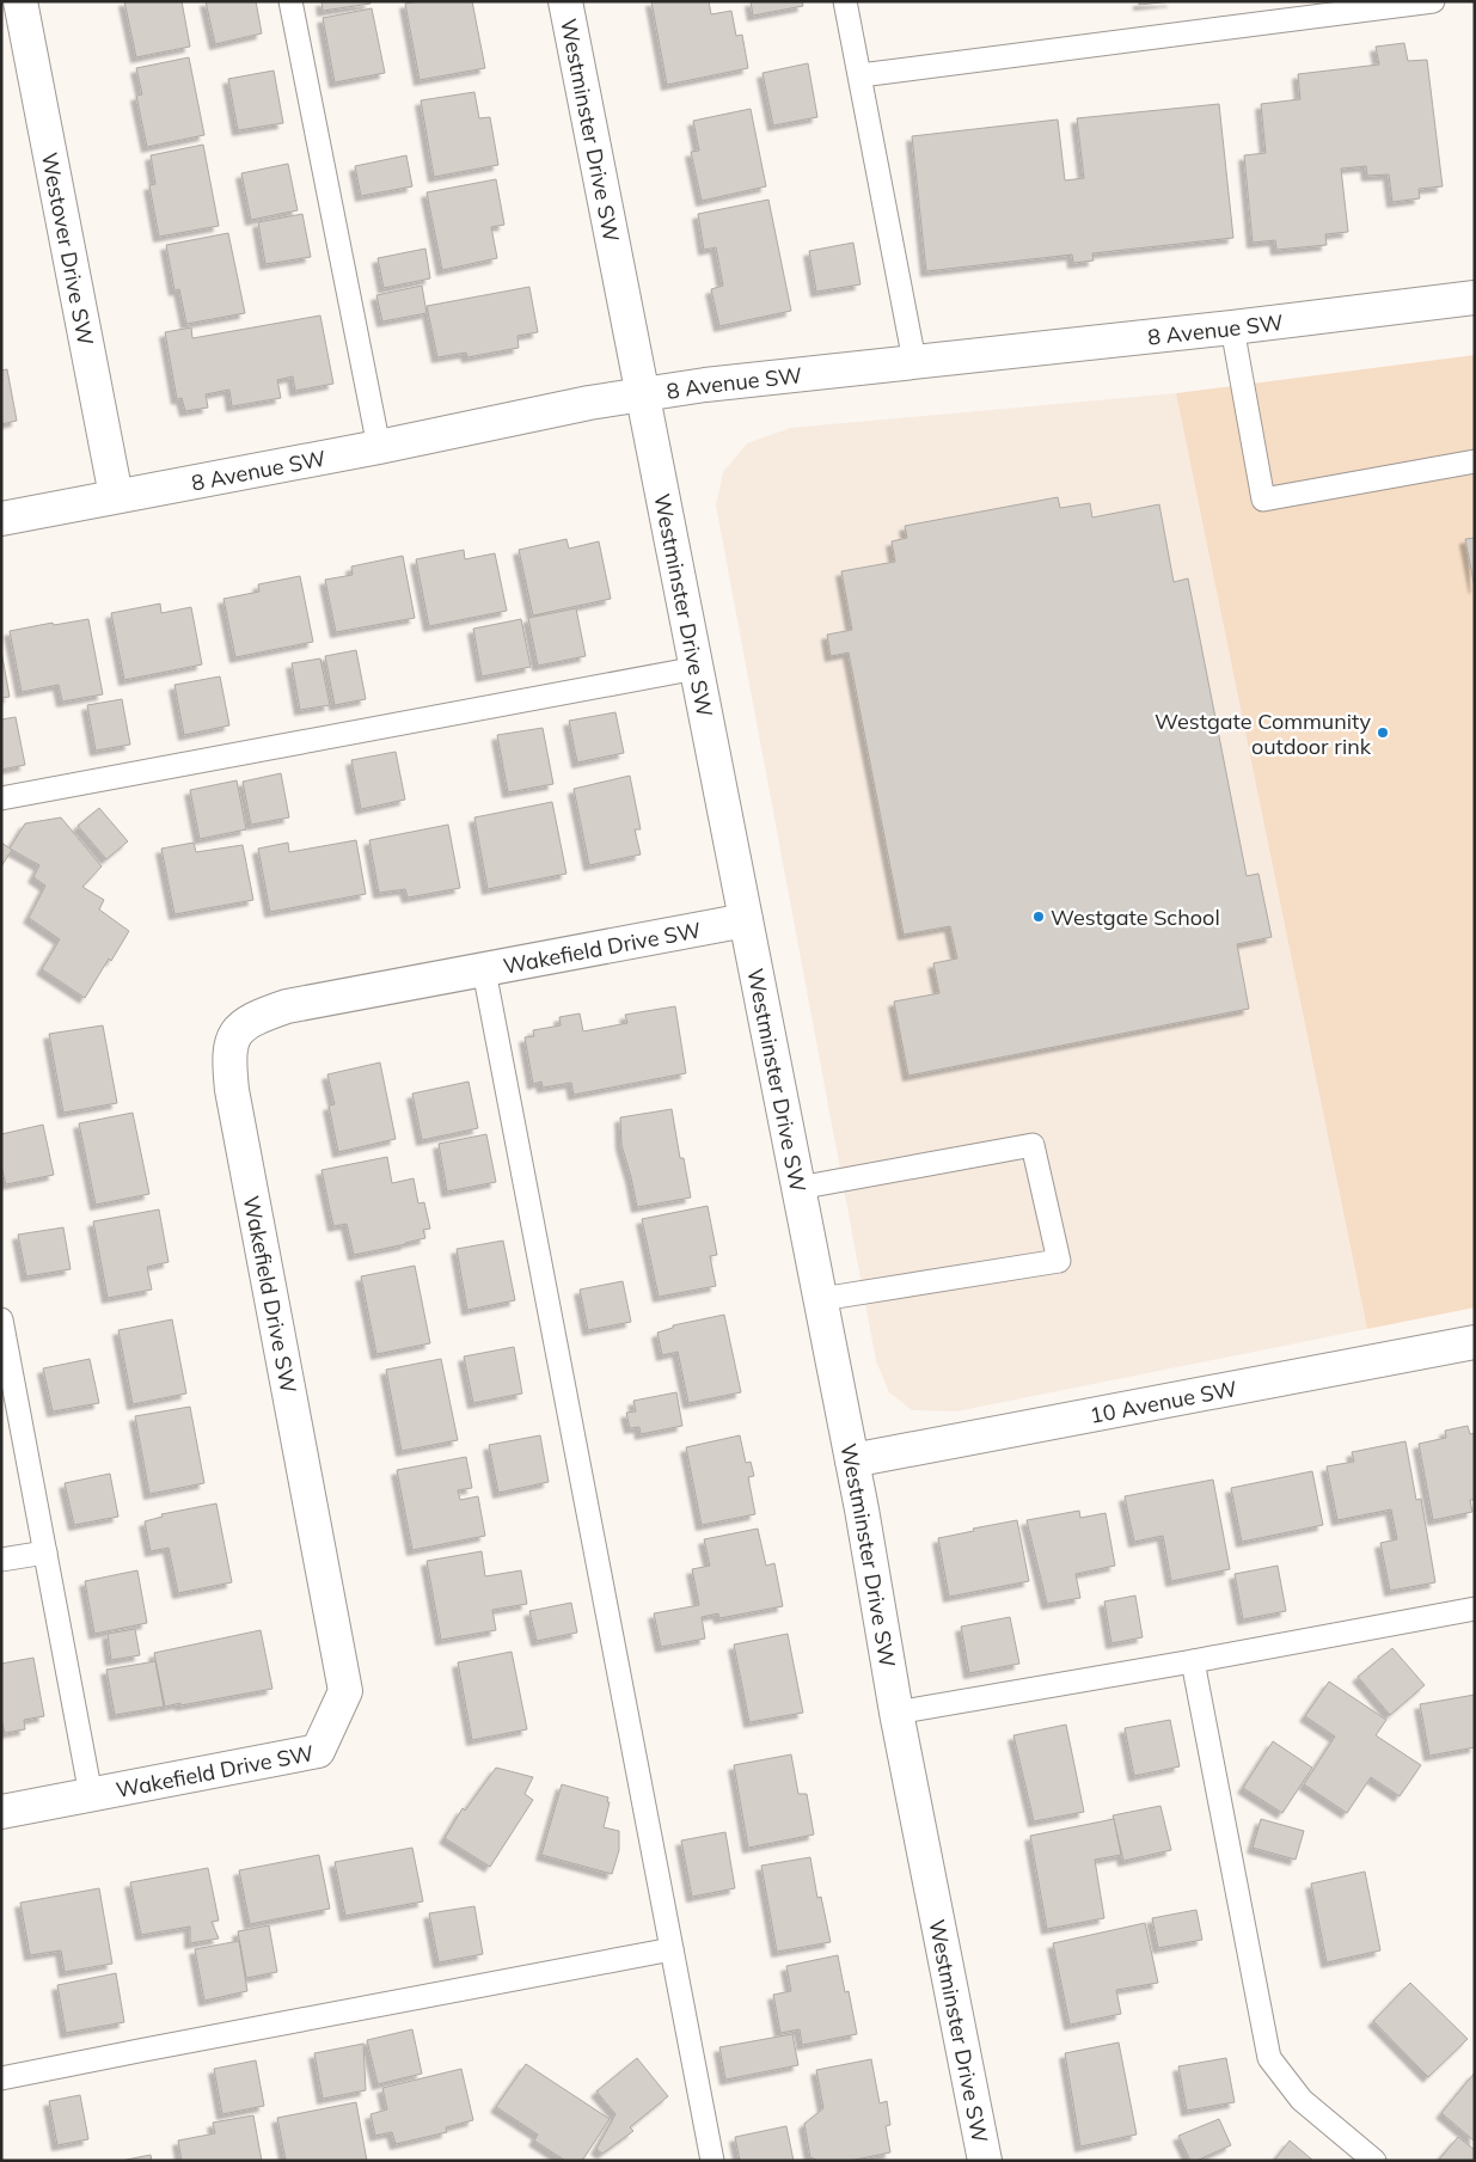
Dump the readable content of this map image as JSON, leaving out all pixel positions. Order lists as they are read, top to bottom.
{
  "streets": {
    "street": [
      "Westminster Drive SW",
      "Westover Drive SW",
      "8 Avenue SW",
      "Wakefield Drive SW",
      "10 Avenue SW"
    ]
  },
  "crossings": [
    ["Westminster Drive SW", "8 Avenue SW"],
    ["Westminster Drive SW", "Wakefield Drive SW"],
    ["Westminster Drive SW", "10 Avenue SW"],
    ["Westover Drive SW", "8 Avenue SW"]
  ],
  "places": ["Westgate Community outdoor rink", "Westgate School"]
}
